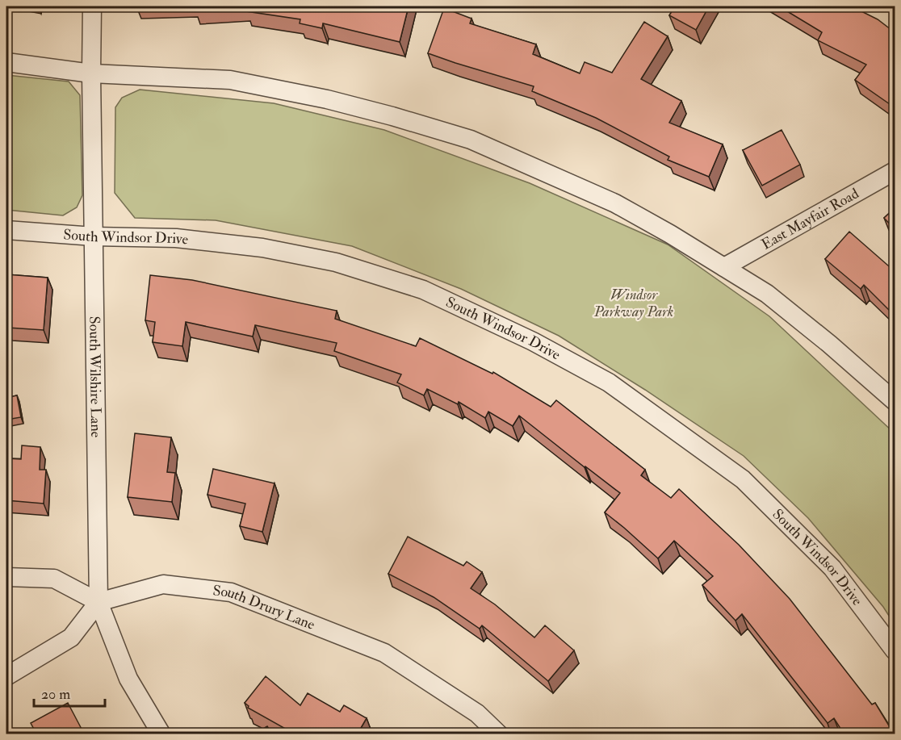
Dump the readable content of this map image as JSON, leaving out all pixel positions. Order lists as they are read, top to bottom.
{
  "streets": {
    "street": [
      "East Mayfair Road",
      "South Windsor Drive",
      "South Wilshire Lane",
      "South Drury Lane"
    ]
  },
  "crossings": [
    ["South Windsor Drive", "South Wilshire Lane"],
    ["South Wilshire Lane", "South Drury Lane"]
  ],
  "parks": ["Windsor Parkway Park"],
  "scale_bar": "20 m"
}
